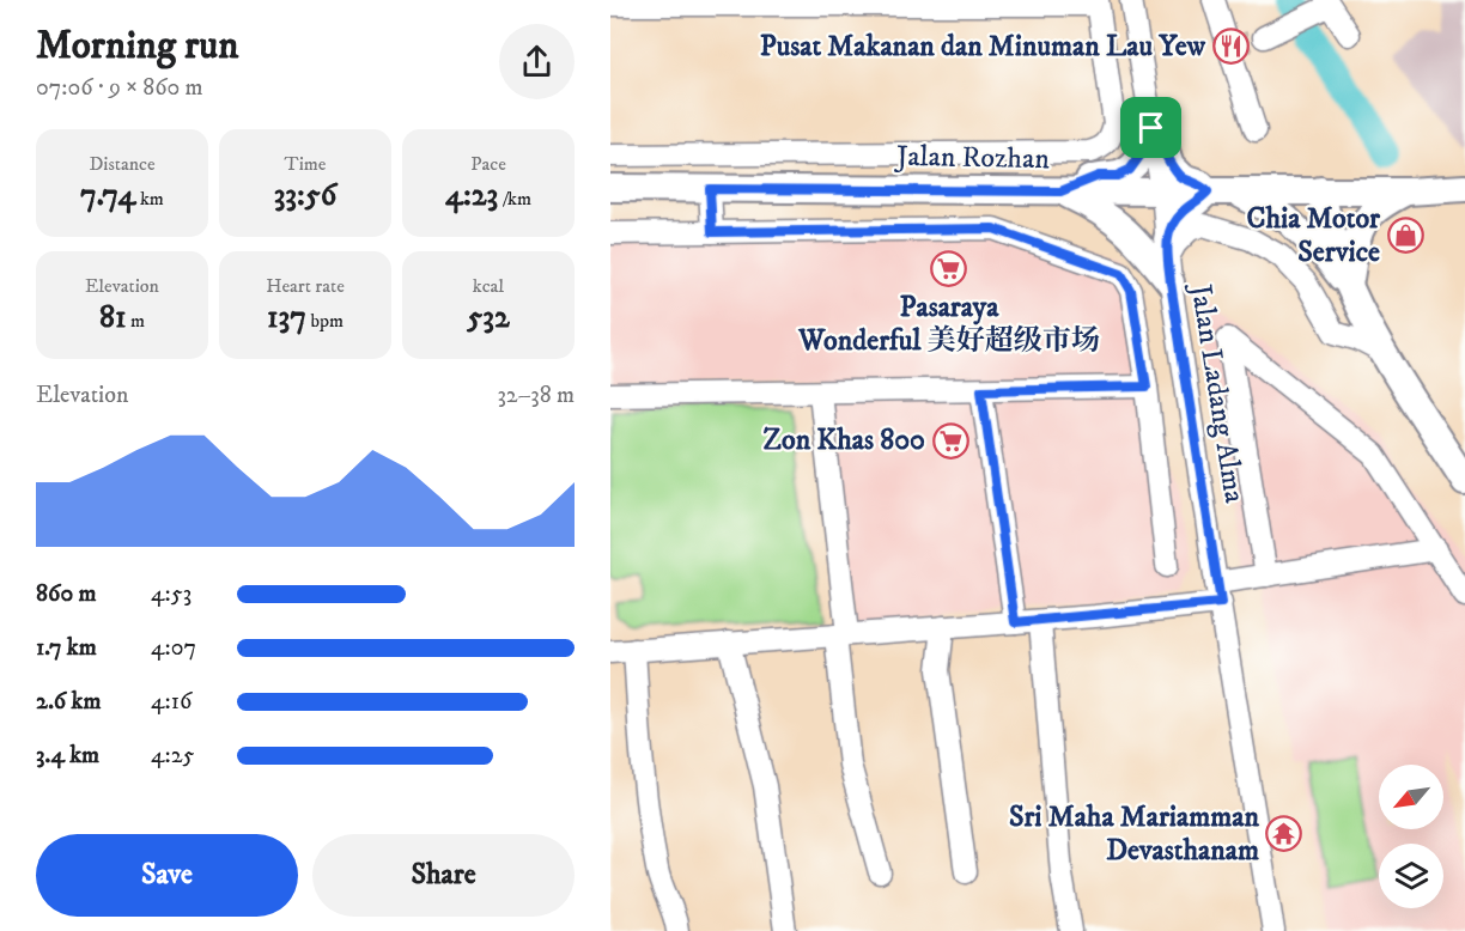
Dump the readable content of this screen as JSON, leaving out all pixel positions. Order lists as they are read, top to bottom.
{
  "streets": {
    "main road": ["Jalan Rozhan"],
    "street": ["Jalan Ladang Alma"]
  },
  "crossings": [
    ["Jalan Rozhan", "Jalan Ladang Alma"]
  ],
  "places": {
    "restaurant": ["Pusat Makanan dan Minuman Lau Yew"],
    "shop": ["Chia Motor Service"],
    "supermarket": ["Pasaraya Wonderful 美好超级市场", "Zon Khas 800"],
    "temple": ["Sri Maha Mariamman Devasthanam"]
  },
  "north": "bottom left",
  "page": {
    "heading": ["Morning run", "07:06 · 9 × 860 m"],
    "stats": [
      ["Distance", "7.74 km"],
      ["Time", "33:56"],
      ["Pace", "4:23 /km"],
      ["Elevation", "81 m"],
      ["Heart rate", "137 bpm"],
      ["kcal", "532"]
    ],
    "chart": ["Elevation", "32–38 m"],
    "list": [
      {
        "name": "860 m",
        "note": "4:53"
      },
      {
        "name": "1.7 km",
        "note": "4:07"
      },
      {
        "name": "2.6 km",
        "note": "4:16"
      },
      {
        "name": "3.4 km",
        "note": "4:25"
      }
    ],
    "buttons": ["Save", "Share"]
  }
}
